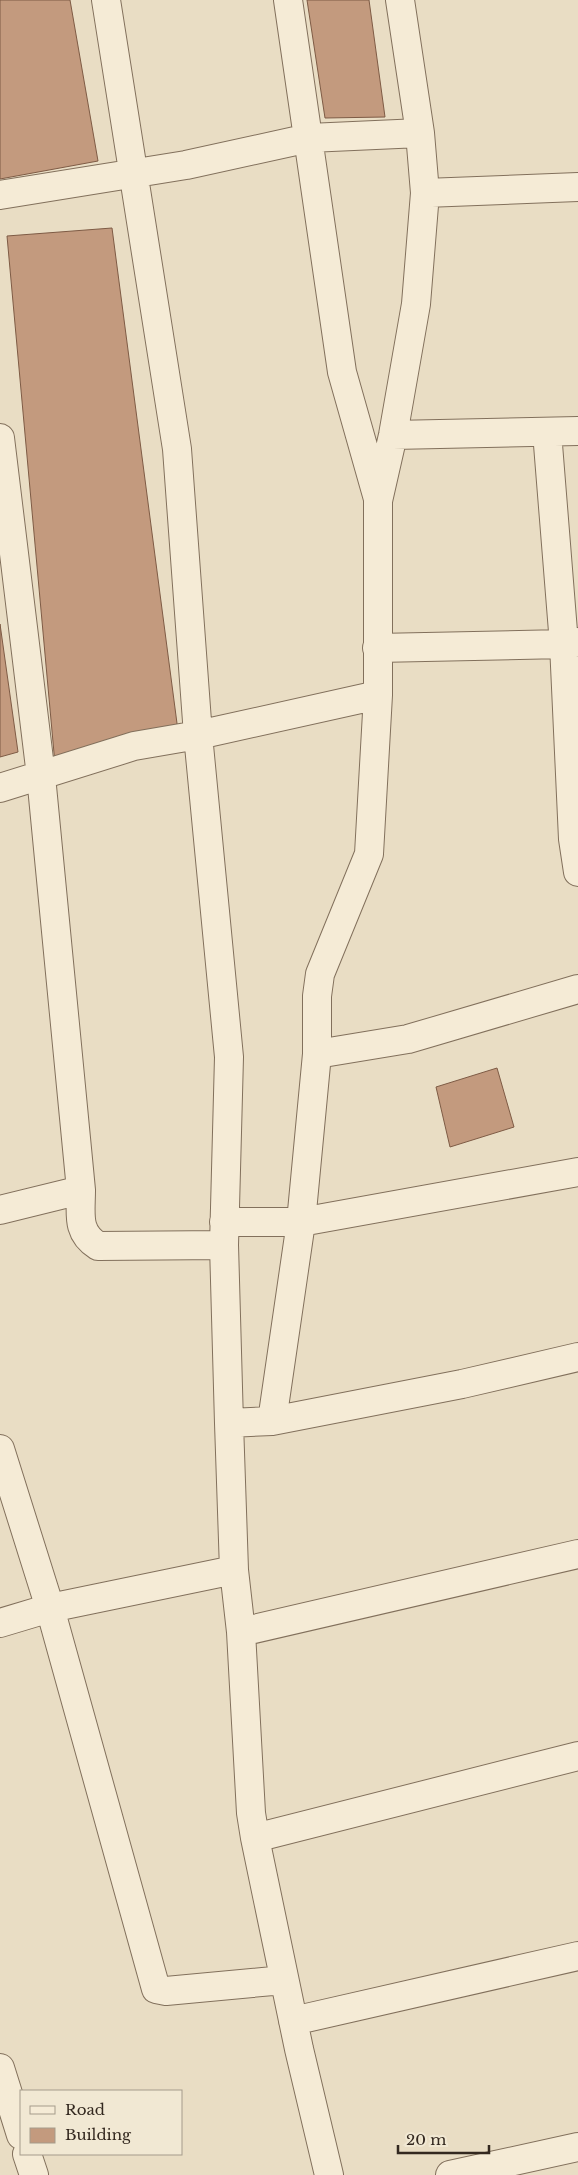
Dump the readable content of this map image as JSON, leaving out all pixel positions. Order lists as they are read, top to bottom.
{
  "legend": ["Road", "Building"],
  "scale_bar": "20 m"
}
